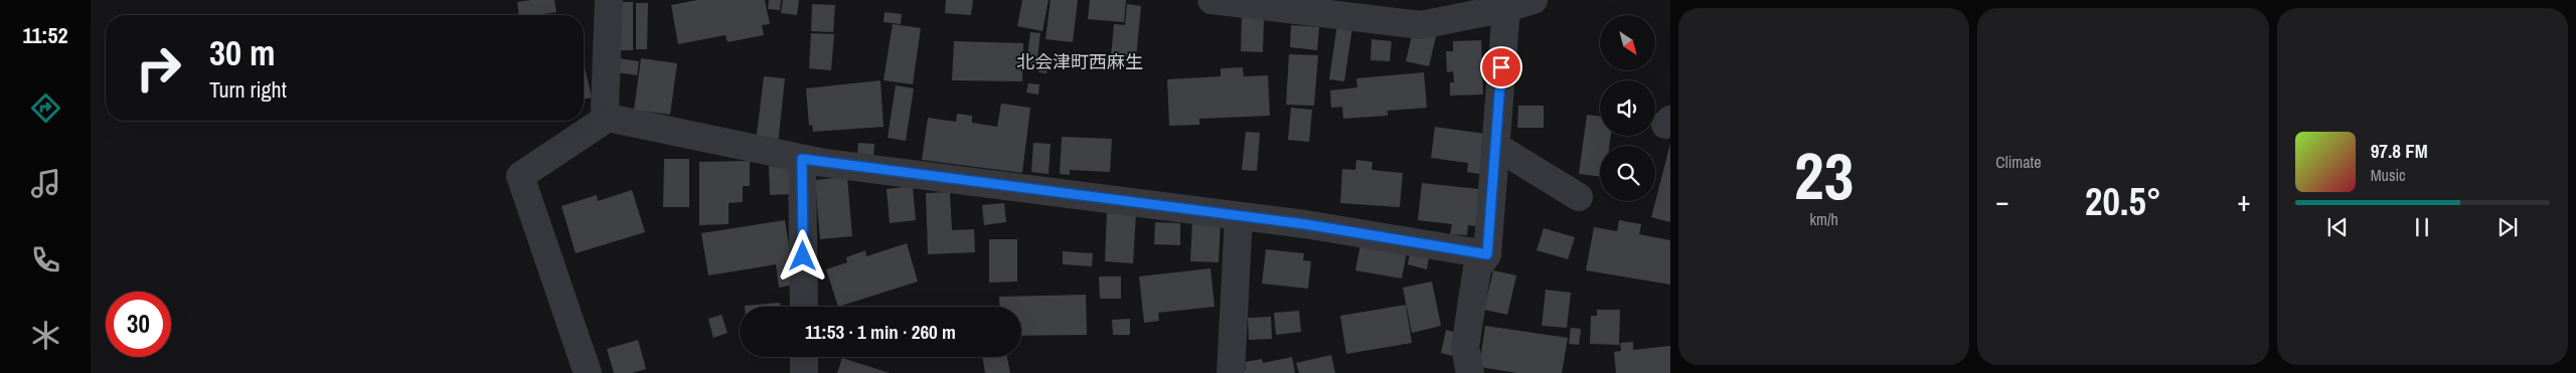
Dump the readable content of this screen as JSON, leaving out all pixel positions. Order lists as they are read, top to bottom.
{
  "districts": ["北会津町西麻生"],
  "north": "bottom right",
  "page": {
    "tabs": "11:52",
    "tile": [
      ["23", "km/h"],
      "Climate"
    ],
    "turn": ["30 m", "Turn right"],
    "song": ["97.8 FM", "Music"],
    "heat": ["−", "20.5°", "+"],
    "limit": "30",
    "trip": "11:53 · 1 min · 260 m"
  }
}
